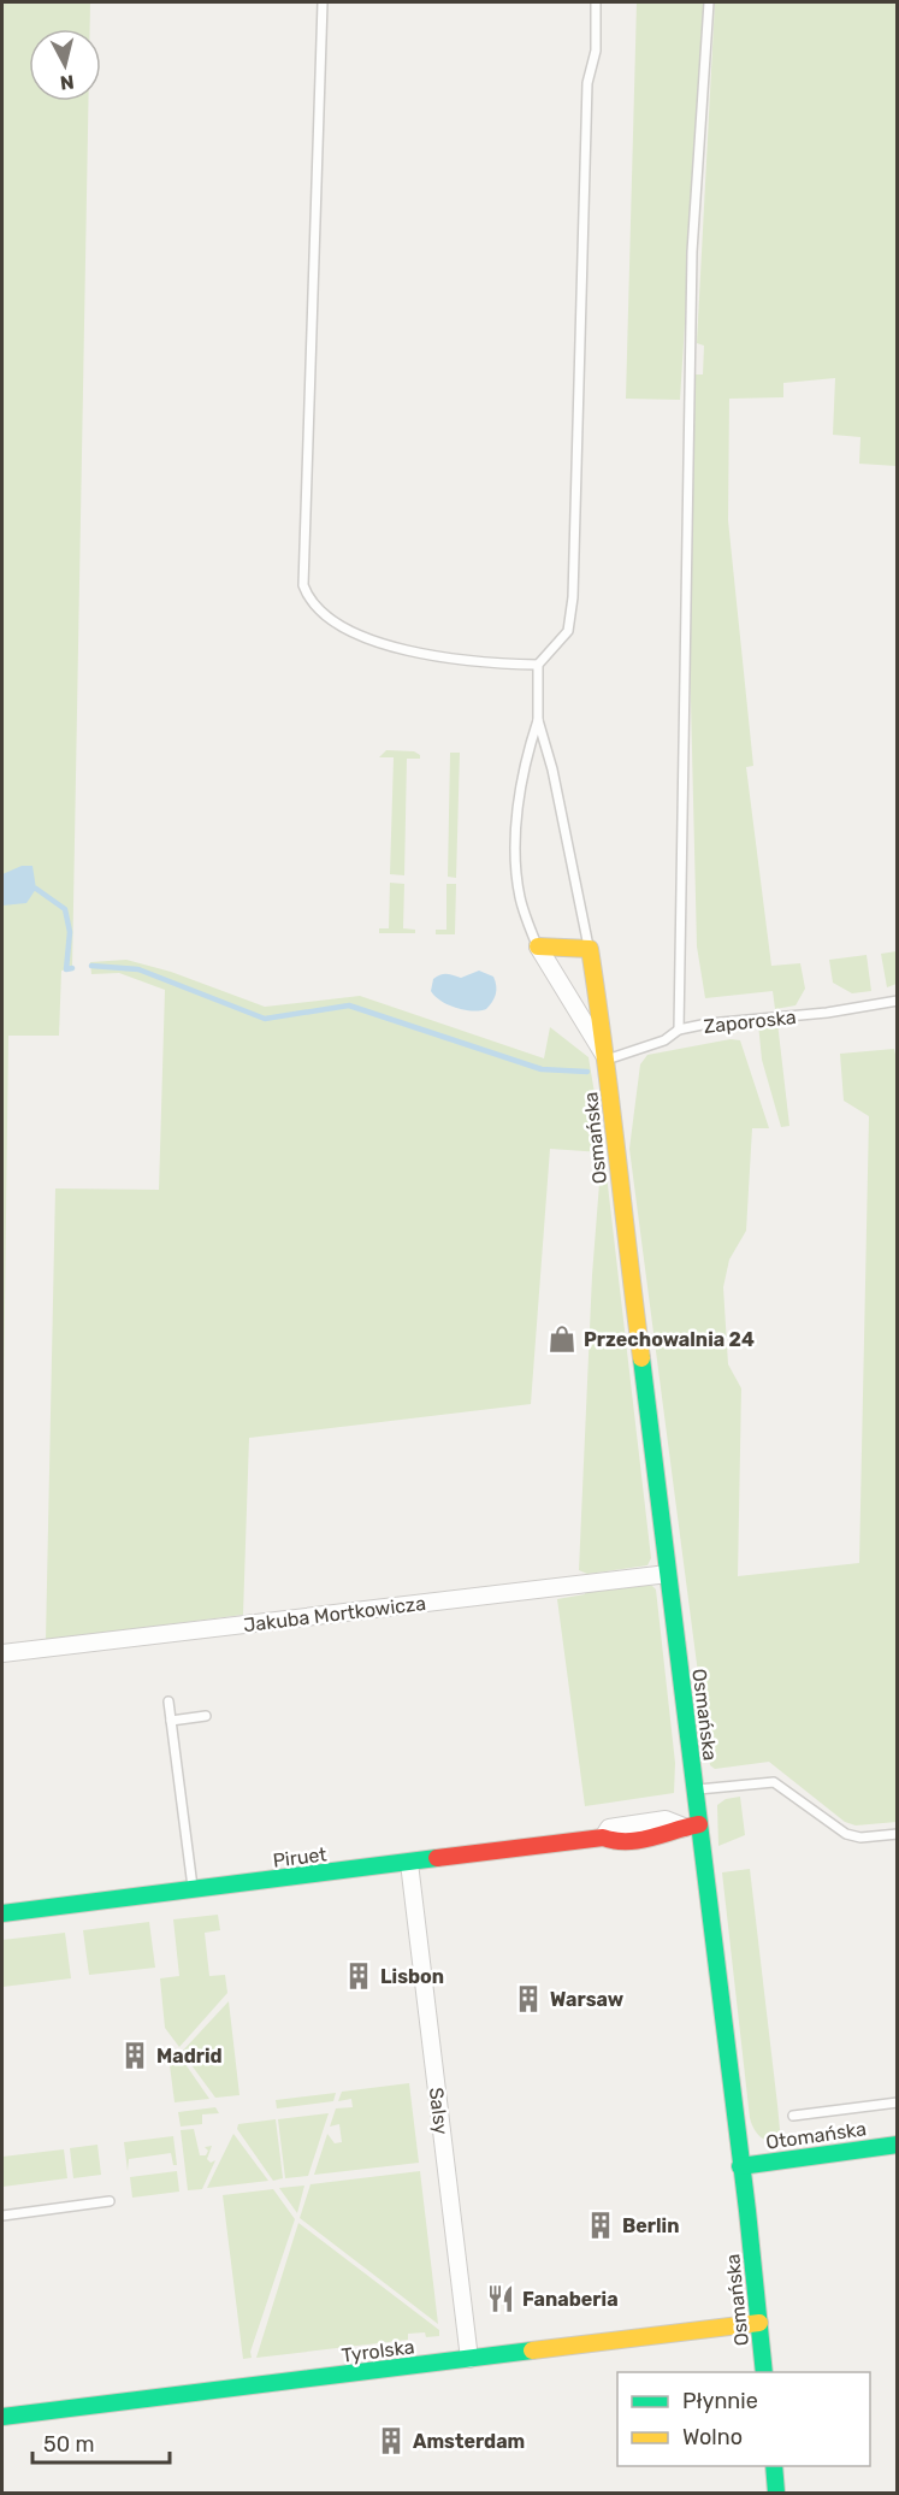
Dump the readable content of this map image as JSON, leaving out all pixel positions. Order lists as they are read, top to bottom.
{
  "streets": {
    "street": [
      "Osmańska",
      "Jakuba Mortkowicza",
      "Piruet",
      "Salsy",
      "Otomańska",
      "Tyrolska"
    ],
    "lane": ["Zaporoska"]
  },
  "crossings": [
    ["Zaporoska", "Osmańska"],
    ["Osmańska", "Jakuba Mortkowicza"],
    ["Osmańska", "Piruet"],
    ["Osmańska", "Otomańska"],
    ["Osmańska", "Tyrolska"],
    ["Piruet", "Salsy"],
    ["Salsy", "Tyrolska"]
  ],
  "places": {
    "shop": ["Przechowalnia 24"],
    "building": [
      "Lisbon",
      "Warsaw",
      "Madrid",
      "Berlin",
      "Amsterdam"
    ],
    "restaurant": ["Fanaberia"]
  },
  "legend": ["Płynnie", "Wolno"],
  "scale_bar": "50 m",
  "north": "bottom"
}
